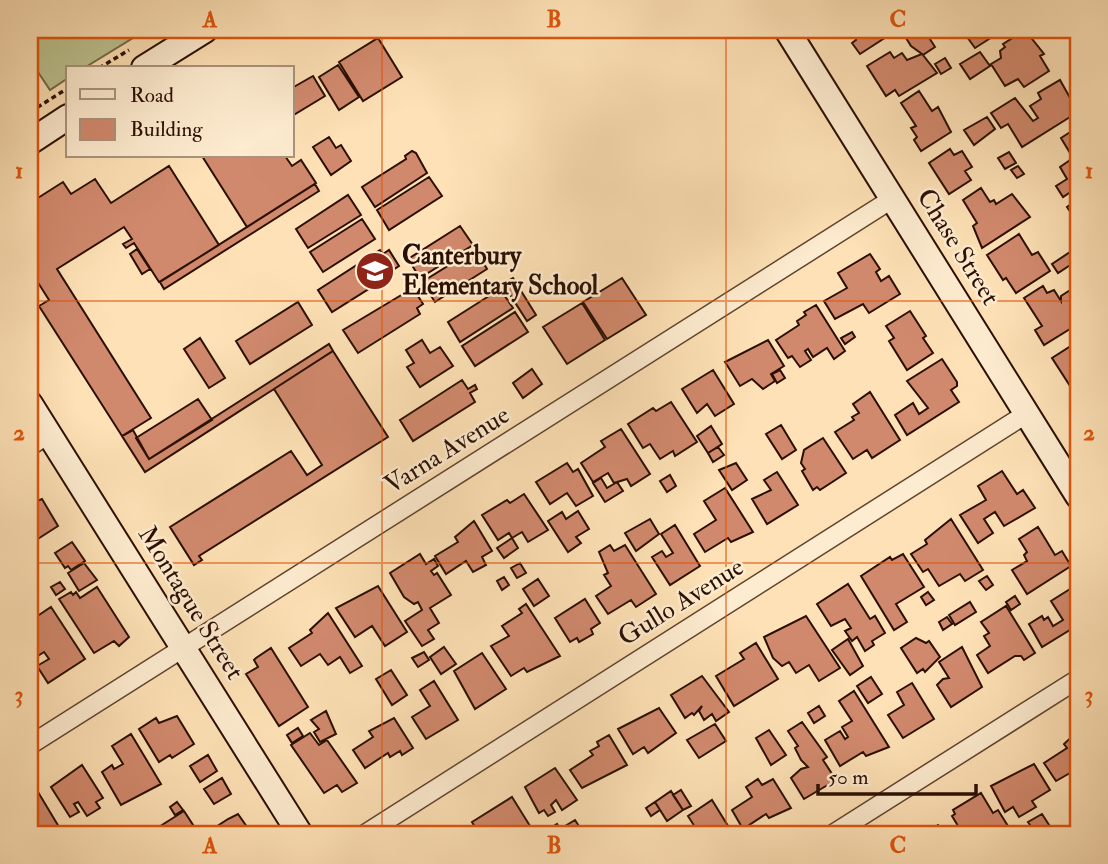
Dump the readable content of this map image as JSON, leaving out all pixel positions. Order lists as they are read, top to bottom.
{
  "streets": {
    "street": [
      "Chase Street",
      "Varna Avenue",
      "Gullo Avenue",
      "Montague Street"
    ]
  },
  "crossings": [
    ["Chase Street", "Varna Avenue"],
    ["Chase Street", "Gullo Avenue"],
    ["Varna Avenue", "Montague Street"]
  ],
  "places": {
    "school or university": ["Canterbury Elementary School"]
  },
  "legend": ["Road", "Building"],
  "scale_bar": "50 m",
  "grid": {
    "columns": ["A", "B", "C"],
    "rows": ["1", "2", "3"]
  }
}
